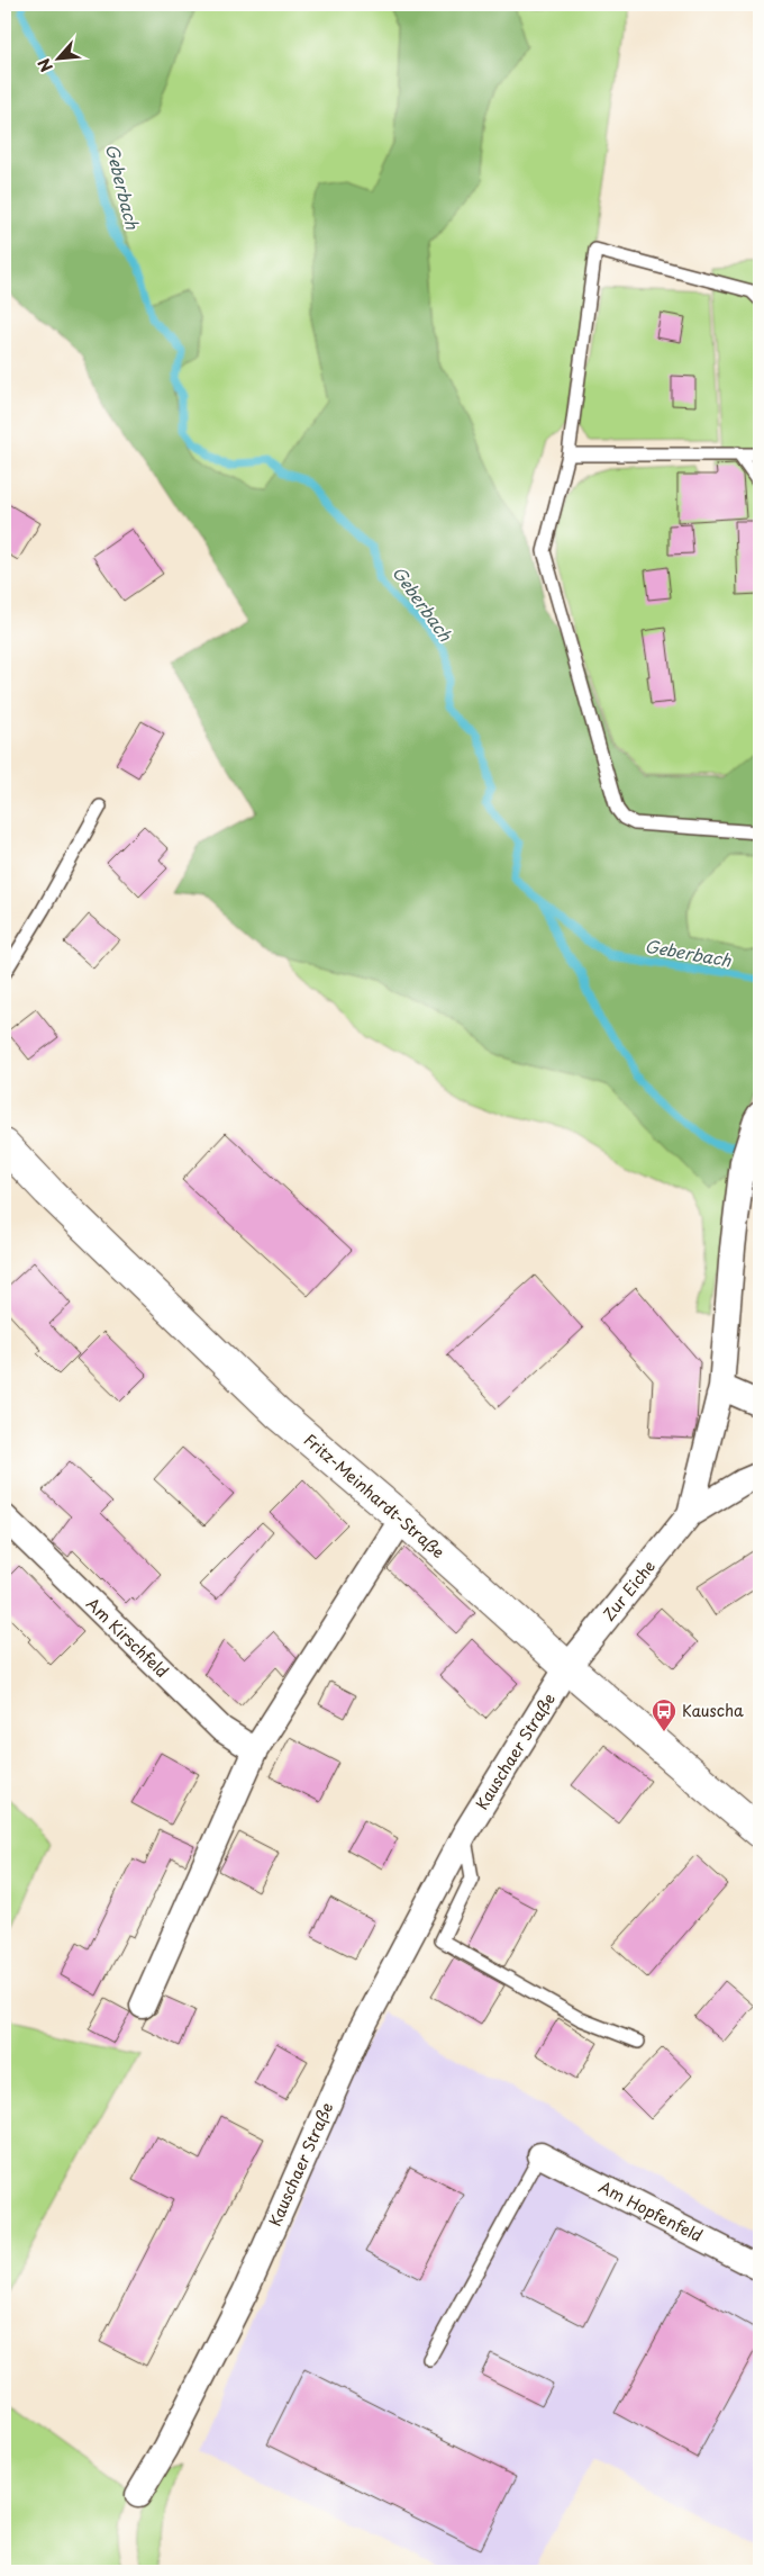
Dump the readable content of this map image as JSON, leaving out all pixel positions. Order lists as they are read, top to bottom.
{
  "streets": {
    "street": [
      "Fritz-Meinhardt-Straße",
      "Zur Eiche",
      "Am Kirschfeld",
      "Kauschaer Straße",
      "Am Hopfenfeld"
    ]
  },
  "crossings": [
    ["Fritz-Meinhardt-Straße", "Zur Eiche"],
    ["Fritz-Meinhardt-Straße", "Kauschaer Straße"],
    ["Zur Eiche", "Kauschaer Straße"]
  ],
  "water": ["Geberbach"],
  "places": {
    "bus stop": ["Kauscha"]
  },
  "north": "bottom left"
}
